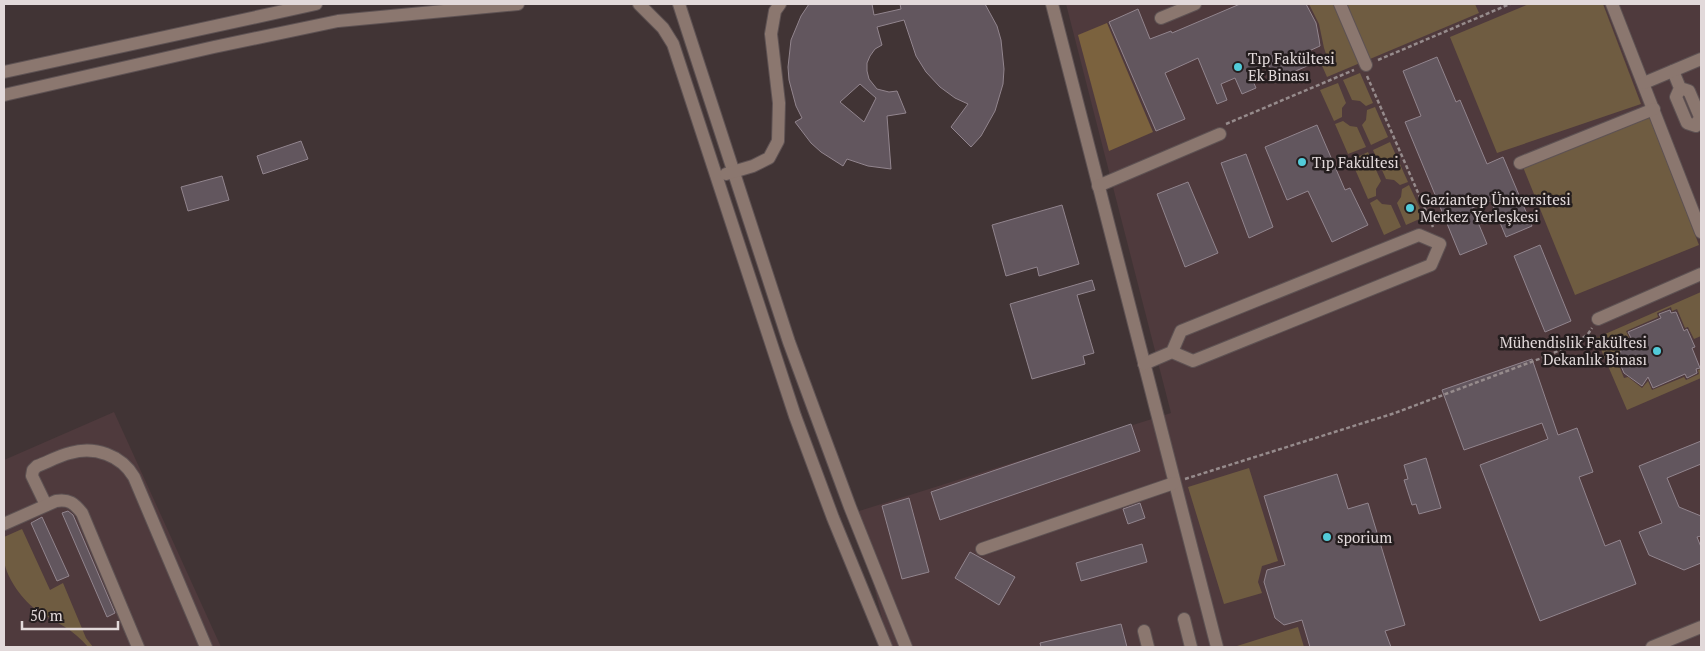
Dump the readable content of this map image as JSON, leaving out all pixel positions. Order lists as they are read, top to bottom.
{
  "places": [
    "Tıp Fakültesi Ek Binası",
    "Tıp Fakültesi",
    "Gaziantep Üniversitesi Merkez Yerleşkesi",
    "Mühendislik Fakültesi Dekanlık Binası",
    "sporium"
  ],
  "scale_bar": "50 m"
}
